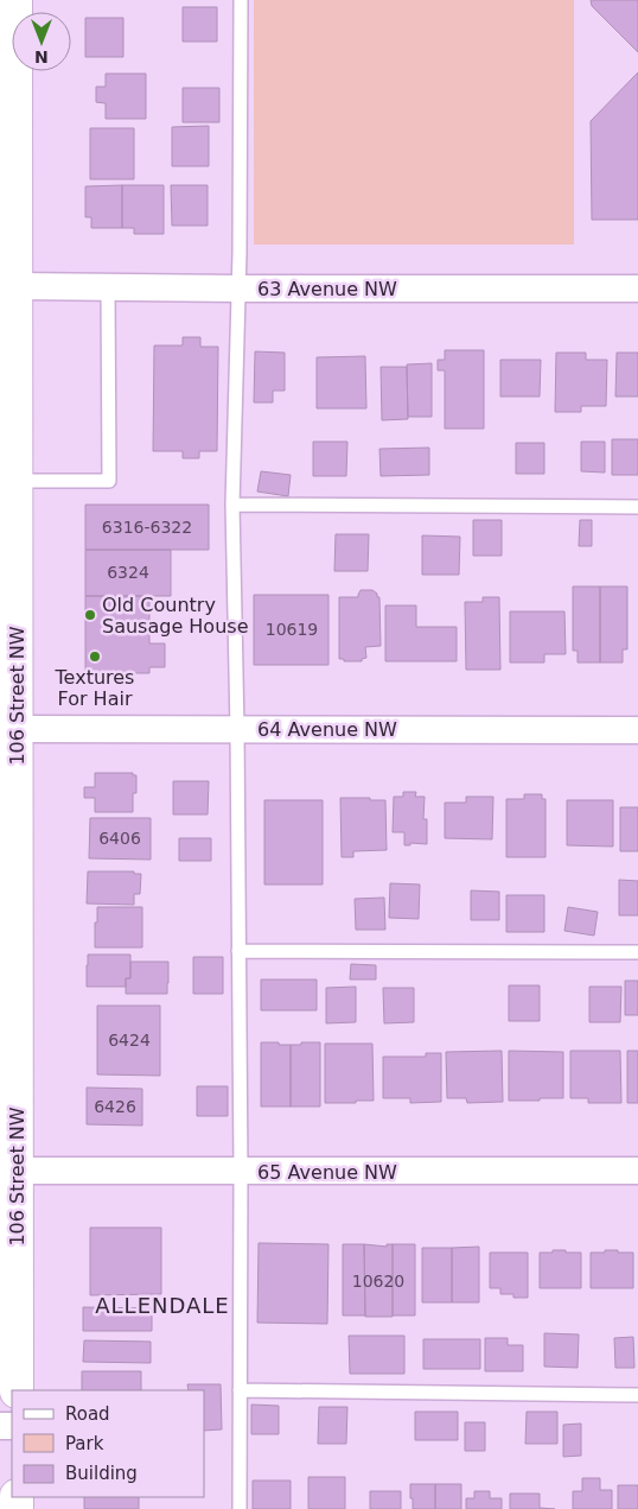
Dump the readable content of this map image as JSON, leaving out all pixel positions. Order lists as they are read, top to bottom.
{
  "streets": {
    "street": [
      "63 Avenue NW",
      "106 Street NW",
      "64 Avenue NW",
      "65 Avenue NW"
    ]
  },
  "crossings": [
    ["63 Avenue NW", "106 Street NW"],
    ["106 Street NW", "64 Avenue NW"],
    ["106 Street NW", "65 Avenue NW"]
  ],
  "districts": ["ALLENDALE"],
  "places": ["Old Country Sausage House", "Textures For Hair"],
  "house_numbers": [
    "6316-6322",
    "6324",
    "10619",
    "6406",
    "6424",
    "6426",
    "10620"
  ],
  "legend": ["Road", "Park", "Building"],
  "north": "bottom"
}
